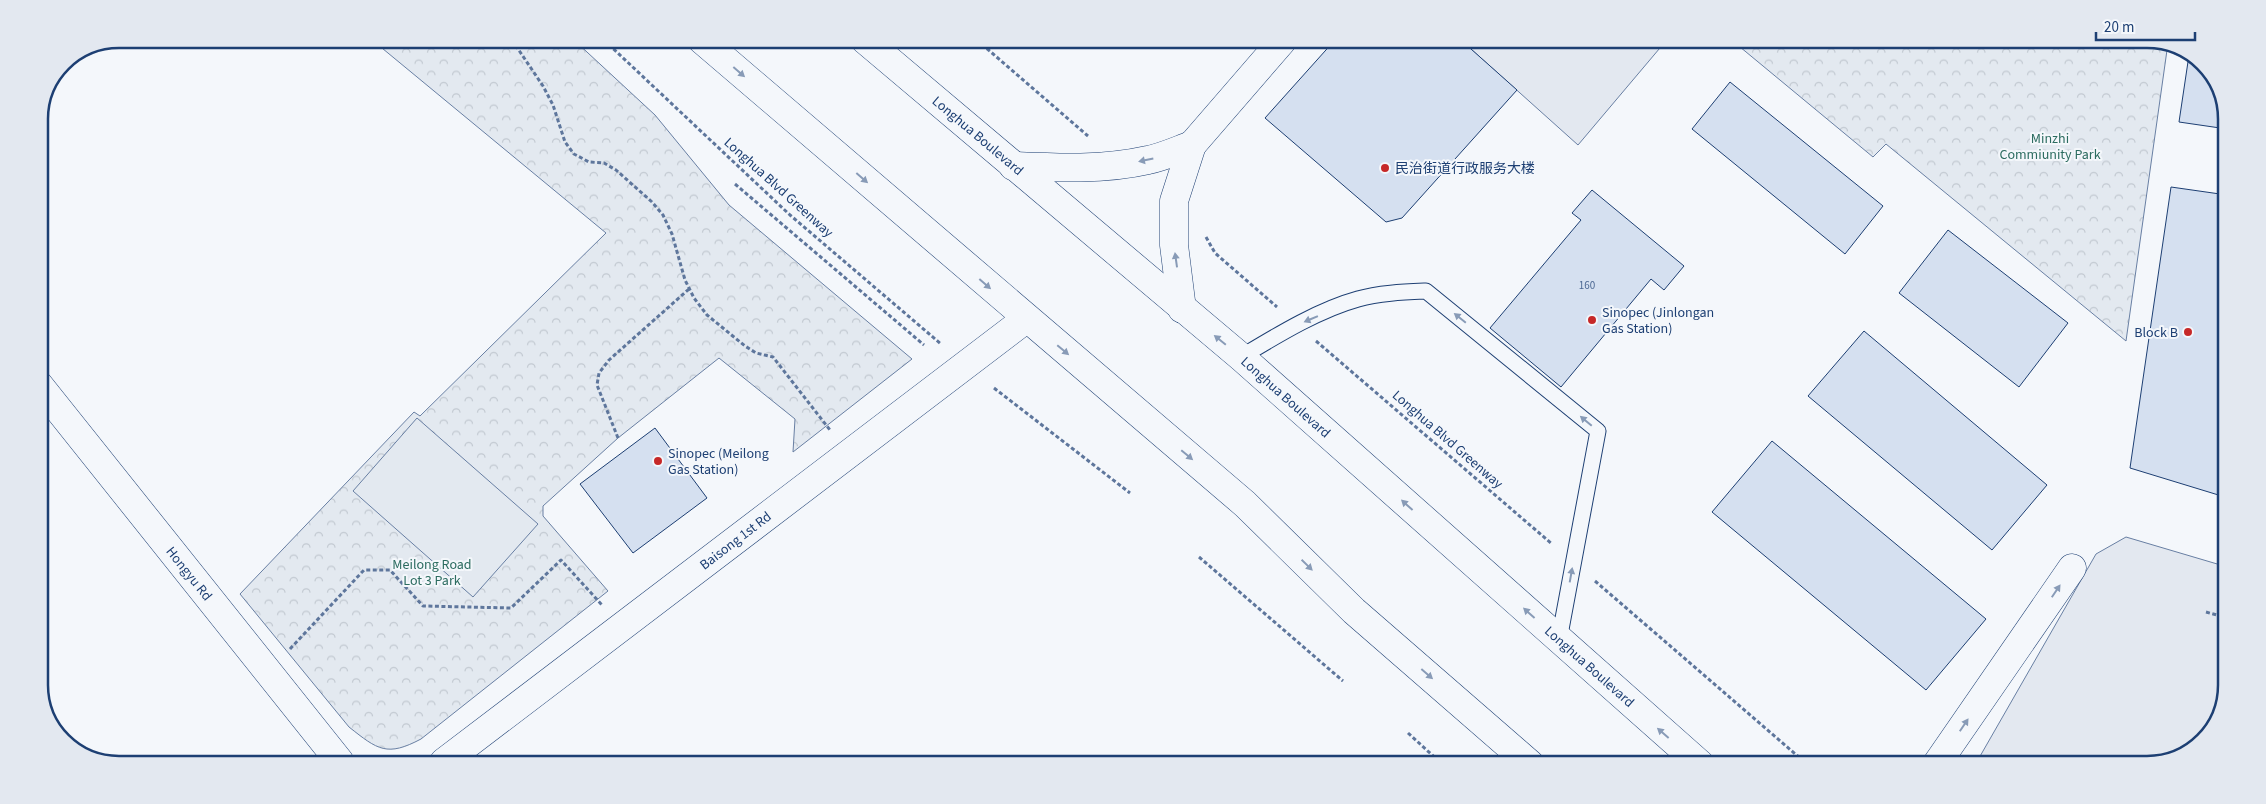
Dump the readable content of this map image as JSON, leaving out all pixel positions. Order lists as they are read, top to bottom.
{
  "streets": {
    "main road": ["Longhua Boulevard", "Baisong 1st Rd", "Hongyu Rd"],
    "path": ["Longhua Blvd Greenway"]
  },
  "parks": ["Minzhi Commiunity Park", "Meilong Road Lot 3 Park"],
  "places": [
    "民治街道行政服务大楼",
    "Sinopec (Jinlongan Gas Station)",
    "Block B",
    "Sinopec (Meilong Gas Station)"
  ],
  "house_numbers": ["160"],
  "scale_bar": "20 m"
}
